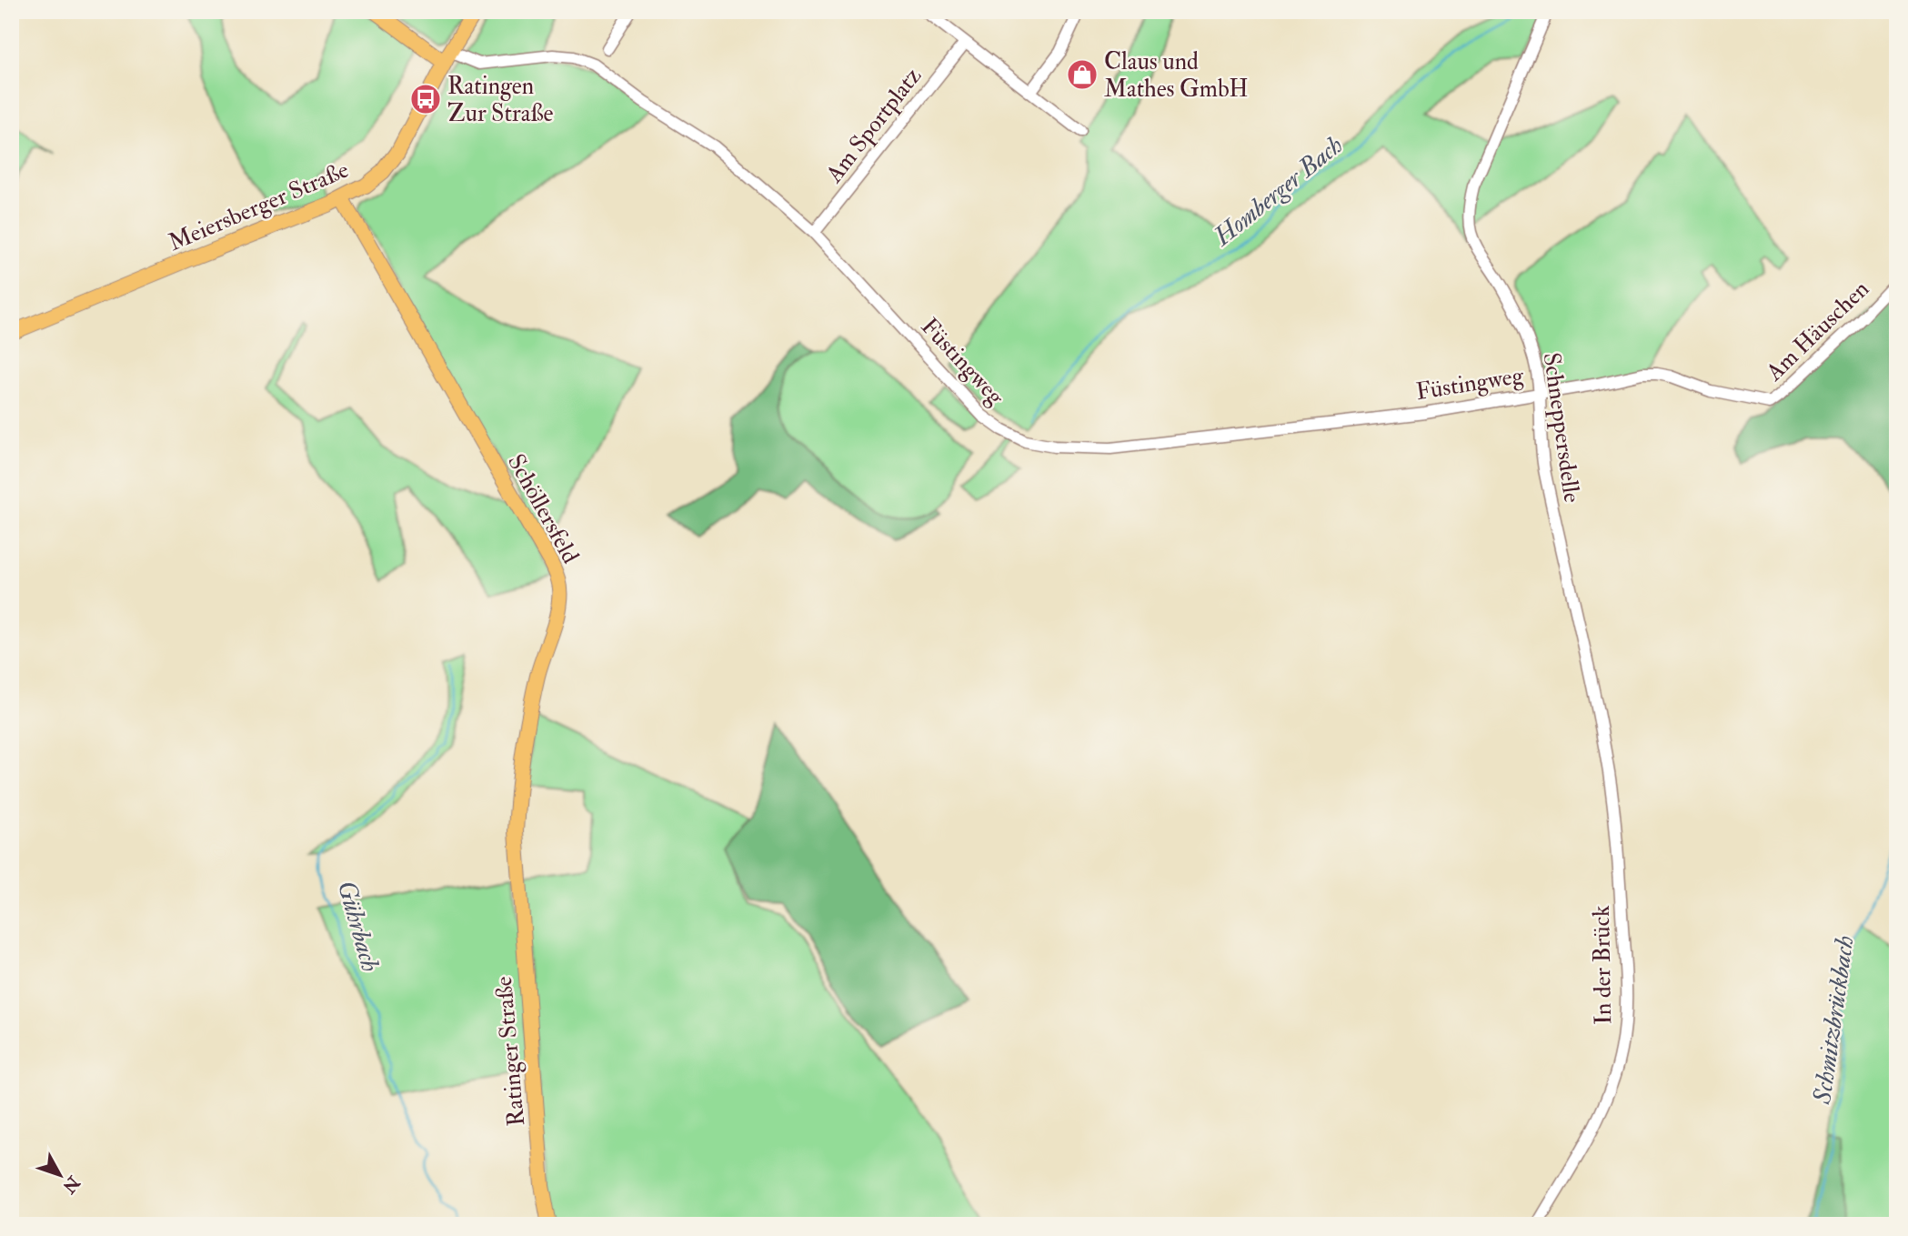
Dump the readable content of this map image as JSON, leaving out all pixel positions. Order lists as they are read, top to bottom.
{
  "streets": {
    "main road": ["Meiersberger Straße", "Schöllersfeld", "Ratinger Straße"],
    "street": [
      "Am Sportplatz",
      "Am Häuschen",
      "Füstingweg",
      "Schneppersdelle",
      "In der Brück"
    ]
  },
  "crossings": [
    ["Am Sportplatz", "Füstingweg"],
    ["Meiersberger Straße", "Füstingweg"],
    ["Meiersberger Straße", "Schöllersfeld"],
    ["Am Häuschen", "Füstingweg"],
    ["Am Häuschen", "Schneppersdelle"],
    ["Füstingweg", "Schneppersdelle"],
    ["Schneppersdelle", "In der Brück"],
    ["Schöllersfeld", "Ratinger Straße"]
  ],
  "water": ["Homberger Bach", "Gührbach", "Schmitzbrückbach"],
  "places": {
    "shop": ["Claus und Mathes GmbH"],
    "bus stop": ["Ratingen Zur Straße"]
  },
  "north": "bottom right"
}
